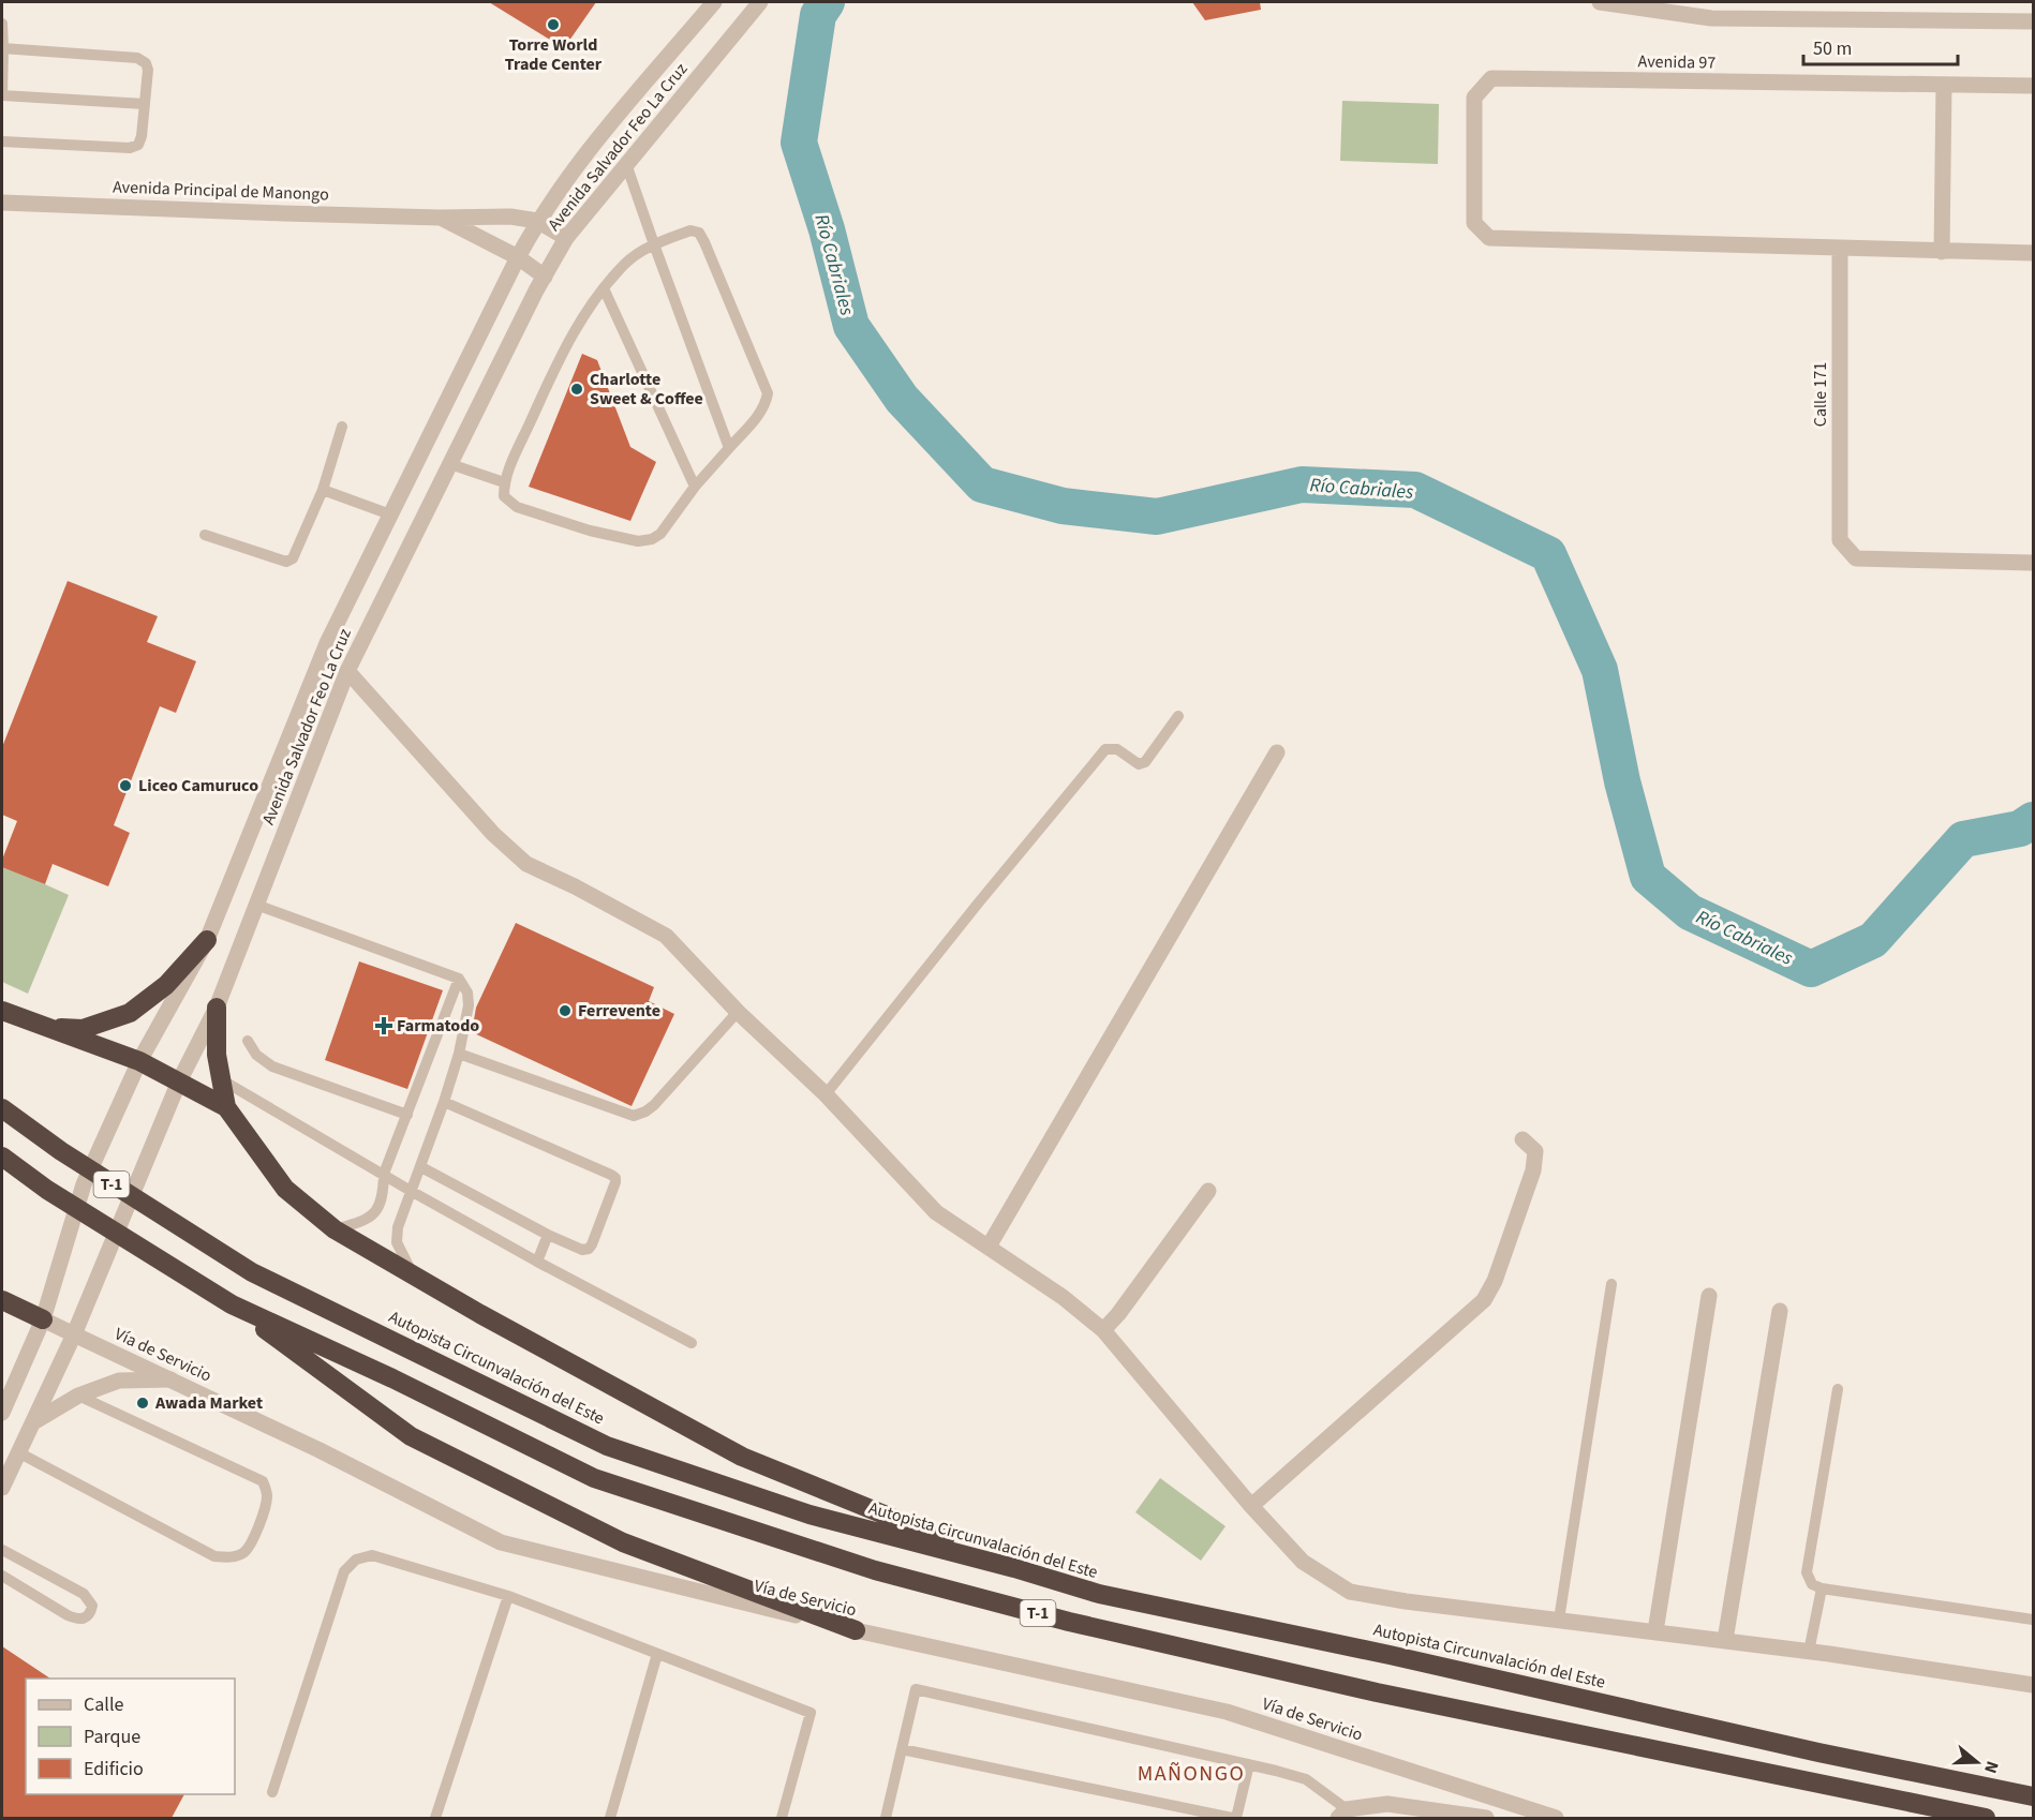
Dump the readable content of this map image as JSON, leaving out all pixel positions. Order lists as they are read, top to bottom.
{
  "streets": {
    "highway": ["T-1", "Autopista Circunvalación del Este"],
    "street": [
      "Avenida 97",
      "Avenida Salvador Feo La Cruz",
      "Avenida Principal de Manongo",
      "Calle 171",
      "Vía de Servicio"
    ]
  },
  "crossings": [
    ["Avenida 97", "Calle 171"],
    ["Avenida Salvador Feo La Cruz", "Avenida Principal de Manongo"],
    ["Avenida Salvador Feo La Cruz", "Vía de Servicio"]
  ],
  "districts": ["MAÑONGO"],
  "water": ["Río Cabriales"],
  "places": {
    "other": [
      "Torre World Trade Center",
      "Charlotte Sweet & Coffee",
      "Liceo Camuruco",
      "Ferrevente",
      "Awada Market"
    ],
    "health": ["Farmatodo"]
  },
  "legend": ["Calle", "Parque", "Edificio"],
  "scale_bar": "50 m",
  "north": "right"
}
